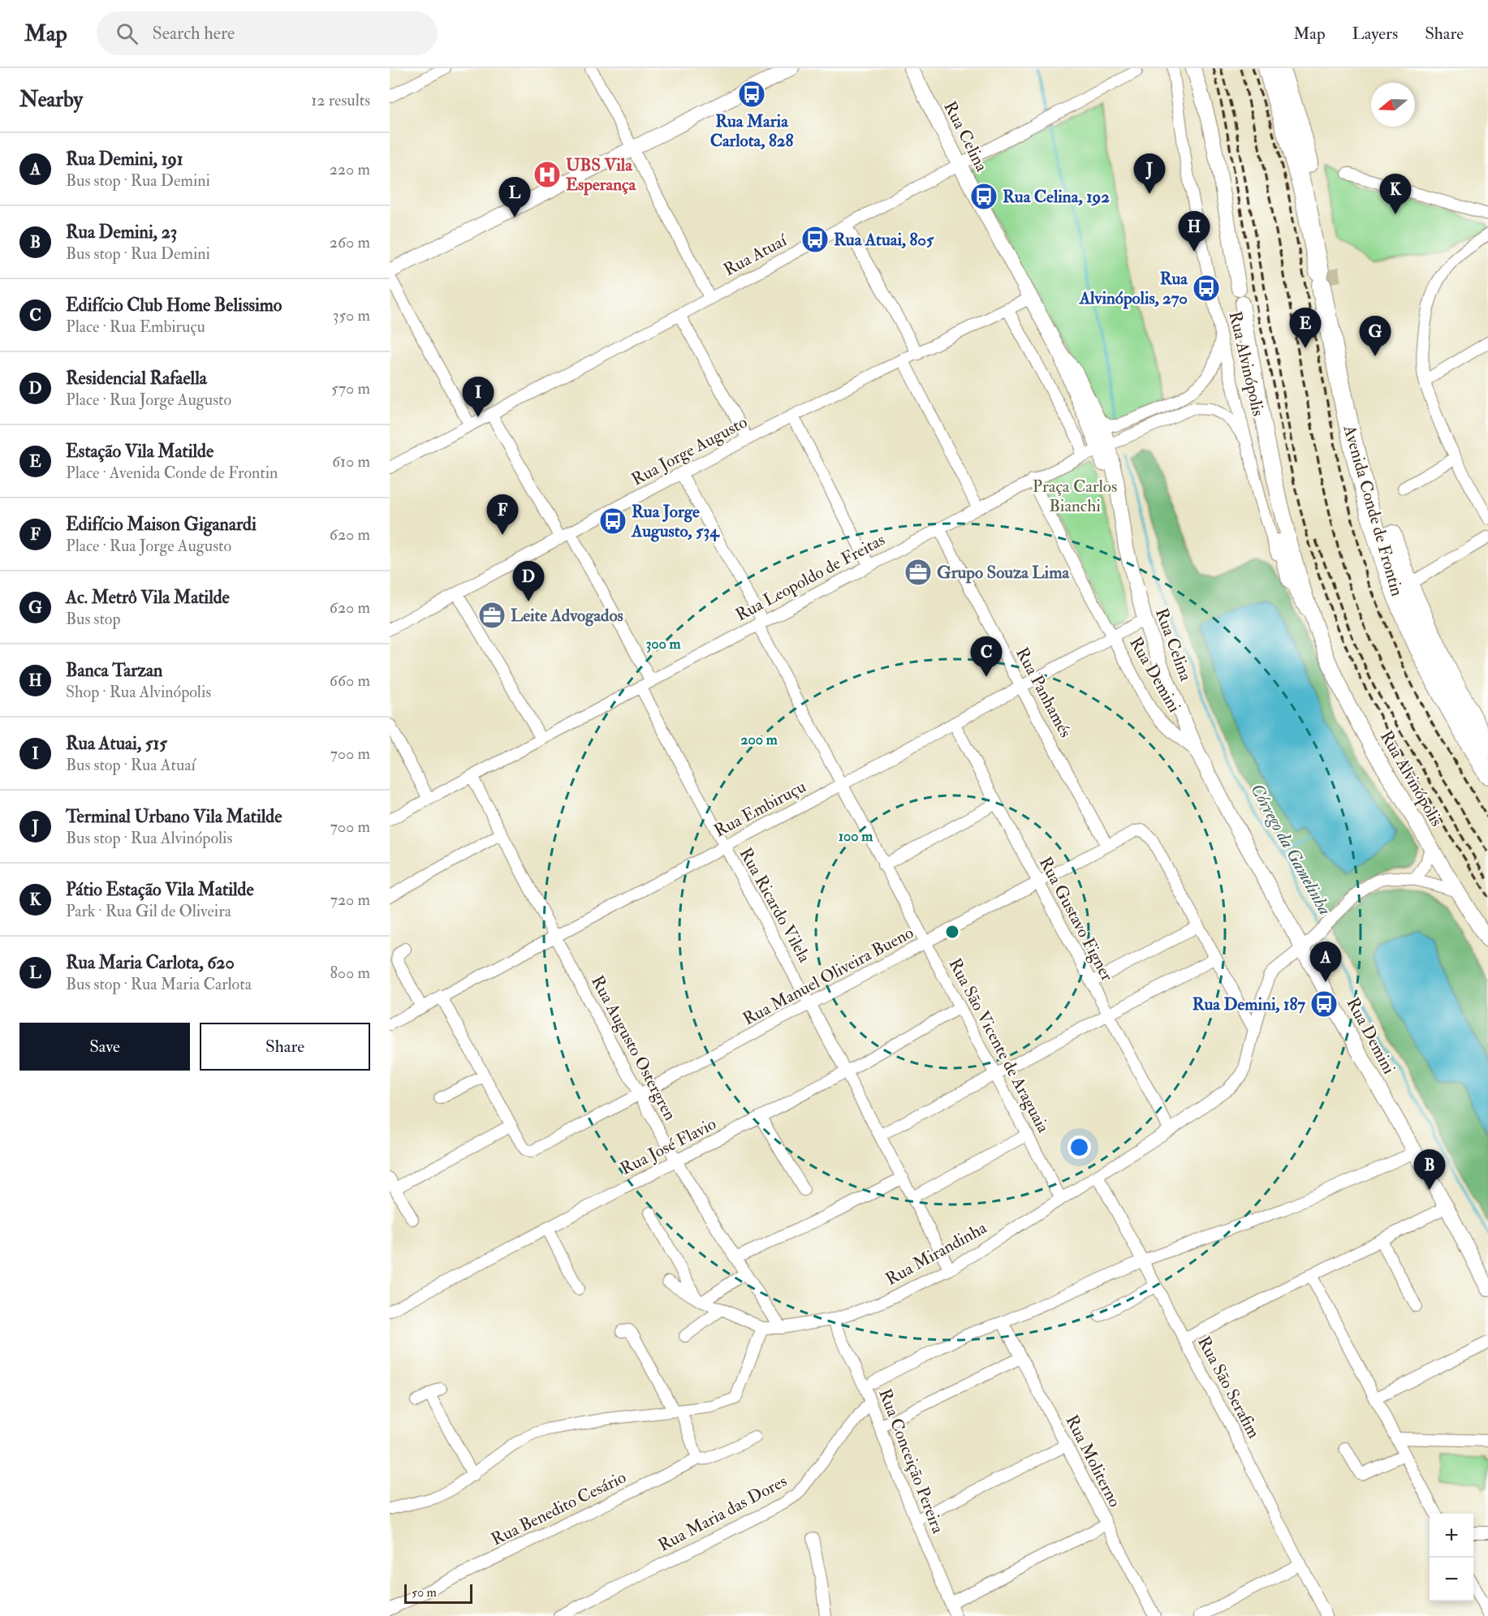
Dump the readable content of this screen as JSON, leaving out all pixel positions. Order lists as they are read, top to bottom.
{
  "streets": {
    "highway": ["Avenida Conde de Frontin"],
    "street": [
      "Rua Celina",
      "Rua Atuaí",
      "Rua Alvinópolis",
      "Rua Jorge Augusto",
      "Rua Leopoldo de Freitas",
      "Rua Demini",
      "Rua Panhamés",
      "Rua Embiruçu",
      "Rua Ricardo Vilela",
      "Rua Gustavo Figner",
      "Rua Manuel Oliveira Bueno",
      "Rua São Vicente de Araguaia",
      "Rua Augusto Ostergren",
      "Rua José Flavio",
      "Rua Mirandinha",
      "Rua São Serafim",
      "Rua Conceição Pereira",
      "Rua Moliterno",
      "Rua Benedito Cesário",
      "Rua Maria das Dores"
    ]
  },
  "crossings": [
    ["Rua Celina", "Rua Atuaí"],
    ["Rua Celina", "Rua Leopoldo de Freitas"],
    ["Rua Celina", "Rua Demini"],
    ["Rua Celina", "Rua Embiruçu"],
    ["Rua Alvinópolis", "Rua Leopoldo de Freitas"],
    ["Rua Alvinópolis", "Rua Mirandinha"],
    ["Rua Jorge Augusto", "Rua São Vicente de Araguaia"],
    ["Rua Leopoldo de Freitas", "Rua Demini"],
    ["Rua Leopoldo de Freitas", "Rua Panhamés"],
    ["Rua Leopoldo de Freitas", "Rua Ricardo Vilela"],
    ["Rua Leopoldo de Freitas", "Rua São Vicente de Araguaia"],
    ["Rua Leopoldo de Freitas", "Rua Augusto Ostergren"],
    ["Rua Demini", "Rua Embiruçu"],
    ["Rua Demini", "Rua Mirandinha"],
    ["Rua Panhamés", "Rua Embiruçu"],
    ["Rua Panhamés", "Rua Manuel Oliveira Bueno"],
    ["Rua Embiruçu", "Rua Ricardo Vilela"],
    ["Rua Embiruçu", "Rua Gustavo Figner"],
    ["Rua Embiruçu", "Rua São Vicente de Araguaia"],
    ["Rua Embiruçu", "Rua Augusto Ostergren"],
    ["Rua Ricardo Vilela", "Rua Manuel Oliveira Bueno"],
    ["Rua Ricardo Vilela", "Rua José Flavio"],
    ["Rua Ricardo Vilela", "Rua Mirandinha"],
    ["Rua Gustavo Figner", "Rua Manuel Oliveira Bueno"],
    ["Rua Gustavo Figner", "Rua Mirandinha"],
    ["Rua Manuel Oliveira Bueno", "Rua São Vicente de Araguaia"],
    ["Rua Manuel Oliveira Bueno", "Rua Augusto Ostergren"],
    ["Rua São Vicente de Araguaia", "Rua José Flavio"],
    ["Rua São Vicente de Araguaia", "Rua Mirandinha"],
    ["Rua Augusto Ostergren", "Rua José Flavio"],
    ["Rua Augusto Ostergren", "Rua Mirandinha"],
    ["Rua Mirandinha", "Rua São Serafim"],
    ["Rua Mirandinha", "Rua Conceição Pereira"],
    ["Rua Conceição Pereira", "Rua Maria das Dores"]
  ],
  "water": ["Córrego da Gamelinha"],
  "parks": ["Praça Carlos Bianchi"],
  "places": {
    "bus stop": [
      "Rua Maria Carlota, 828",
      "Rua Celina, 192",
      "Rua Atuai, 805",
      "Rua Alvinópolis, 270",
      "Rua Jorge Augusto, 534",
      "Rua Demini, 187"
    ],
    "hospital": ["UBS Vila Esperança"],
    "office": ["Grupo Souza Lima", "Leite Advogados"]
  },
  "scale_bar": "50 m",
  "north": "left",
  "page": {
    "header": "Map",
    "search": "Search here",
    "nav": ["Map", "Layers", "Share"],
    "heading": ["Nearby", "12 results"],
    "list": [
      {
        "mark": "A",
        "name": "Rua Demini, 191",
        "note": "Bus stop · Rua Demini",
        "value": "220 m"
      },
      {
        "mark": "B",
        "name": "Rua Demini, 23",
        "note": "Bus stop · Rua Demini",
        "value": "260 m"
      },
      {
        "mark": "C",
        "name": "Edifício Club Home Belissimo",
        "note": "Place · Rua Embiruçu",
        "value": "350 m"
      },
      {
        "mark": "D",
        "name": "Residencial Rafaella",
        "note": "Place · Rua Jorge Augusto",
        "value": "570 m"
      },
      {
        "mark": "E",
        "name": "Estação Vila Matilde",
        "note": "Place · Avenida Conde de Frontin",
        "value": "610 m"
      },
      {
        "mark": "F",
        "name": "Edifício Maison Giganardi",
        "note": "Place · Rua Jorge Augusto",
        "value": "620 m"
      },
      {
        "mark": "G",
        "name": "Ac. Metrô Vila Matilde",
        "note": "Bus stop",
        "value": "620 m"
      },
      {
        "mark": "H",
        "name": "Banca Tarzan",
        "note": "Shop · Rua Alvinópolis",
        "value": "660 m"
      },
      {
        "mark": "I",
        "name": "Rua Atuai, 515",
        "note": "Bus stop · Rua Atuaí",
        "value": "700 m"
      },
      {
        "mark": "J",
        "name": "Terminal Urbano Vila Matilde",
        "note": "Bus stop · Rua Alvinópolis",
        "value": "700 m"
      },
      {
        "mark": "K",
        "name": "Pátio Estação Vila Matilde",
        "note": "Park · Rua Gil de Oliveira",
        "value": "720 m"
      },
      {
        "mark": "L",
        "name": "Rua Maria Carlota, 620",
        "note": "Bus stop · Rua Maria Carlota",
        "value": "800 m"
      }
    ],
    "pins": [
      "J",
      "K",
      "L",
      "H",
      "E",
      "G",
      "I",
      "F",
      "D",
      "C",
      "A",
      "B"
    ],
    "buttons": ["Save", "Share"],
    "map_buttons": ["+", "−"],
    "scale": "50 m"
  },
  "rings": ["300 m", "200 m", "100 m"]
}
